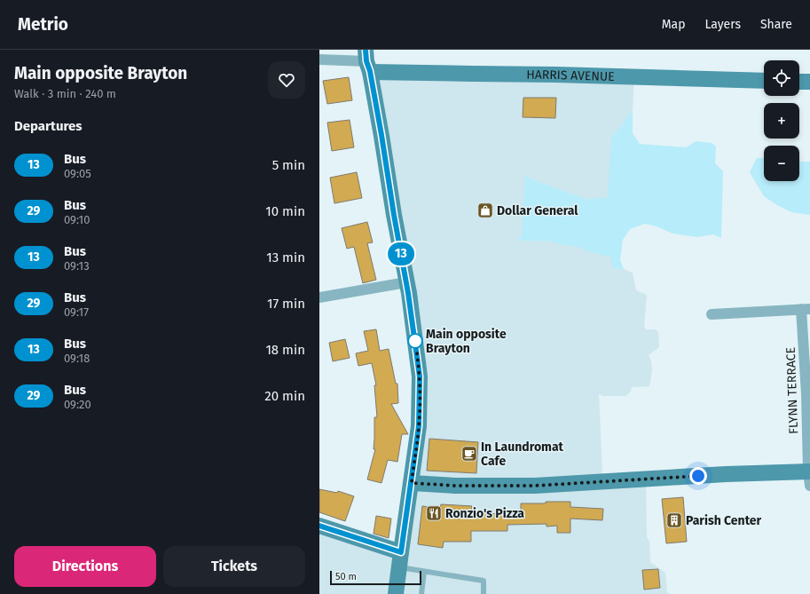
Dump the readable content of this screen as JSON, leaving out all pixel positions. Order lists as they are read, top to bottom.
{
  "streets": {
    "street": ["HARRIS AVENUE", "FLYNN TERRACE"]
  },
  "places": {
    "shop": ["Dollar General"],
    "other": ["Main opposite Brayton"],
    "cafe": ["In Laundromat Cafe"],
    "restaurant": ["Ronzio's Pizza"],
    "building": ["Parish Center"]
  },
  "lines": ["bus line 13"],
  "scale_bar": "50 m",
  "page": {
    "header": "Metrio",
    "nav": ["Map", "Layers", "Share"],
    "heading": [
      ["Main opposite Brayton", "Walk · 3 min · 240 m"],
      "Departures"
    ],
    "on_map": "13",
    "map_buttons": ["+", "−"],
    "list": [
      {
        "mark": "13",
        "name": "Bus",
        "note": "09:05",
        "value": "5 min"
      },
      {
        "mark": "29",
        "name": "Bus",
        "note": "09:10",
        "value": "10 min"
      },
      {
        "mark": "13",
        "name": "Bus",
        "note": "09:13",
        "value": "13 min"
      },
      {
        "mark": "29",
        "name": "Bus",
        "note": "09:17",
        "value": "17 min"
      },
      {
        "mark": "13",
        "name": "Bus",
        "note": "09:18",
        "value": "18 min"
      },
      {
        "mark": "29",
        "name": "Bus",
        "note": "09:20",
        "value": "20 min"
      }
    ],
    "buttons": ["Directions", "Tickets"],
    "scale": "50 m"
  }
}
